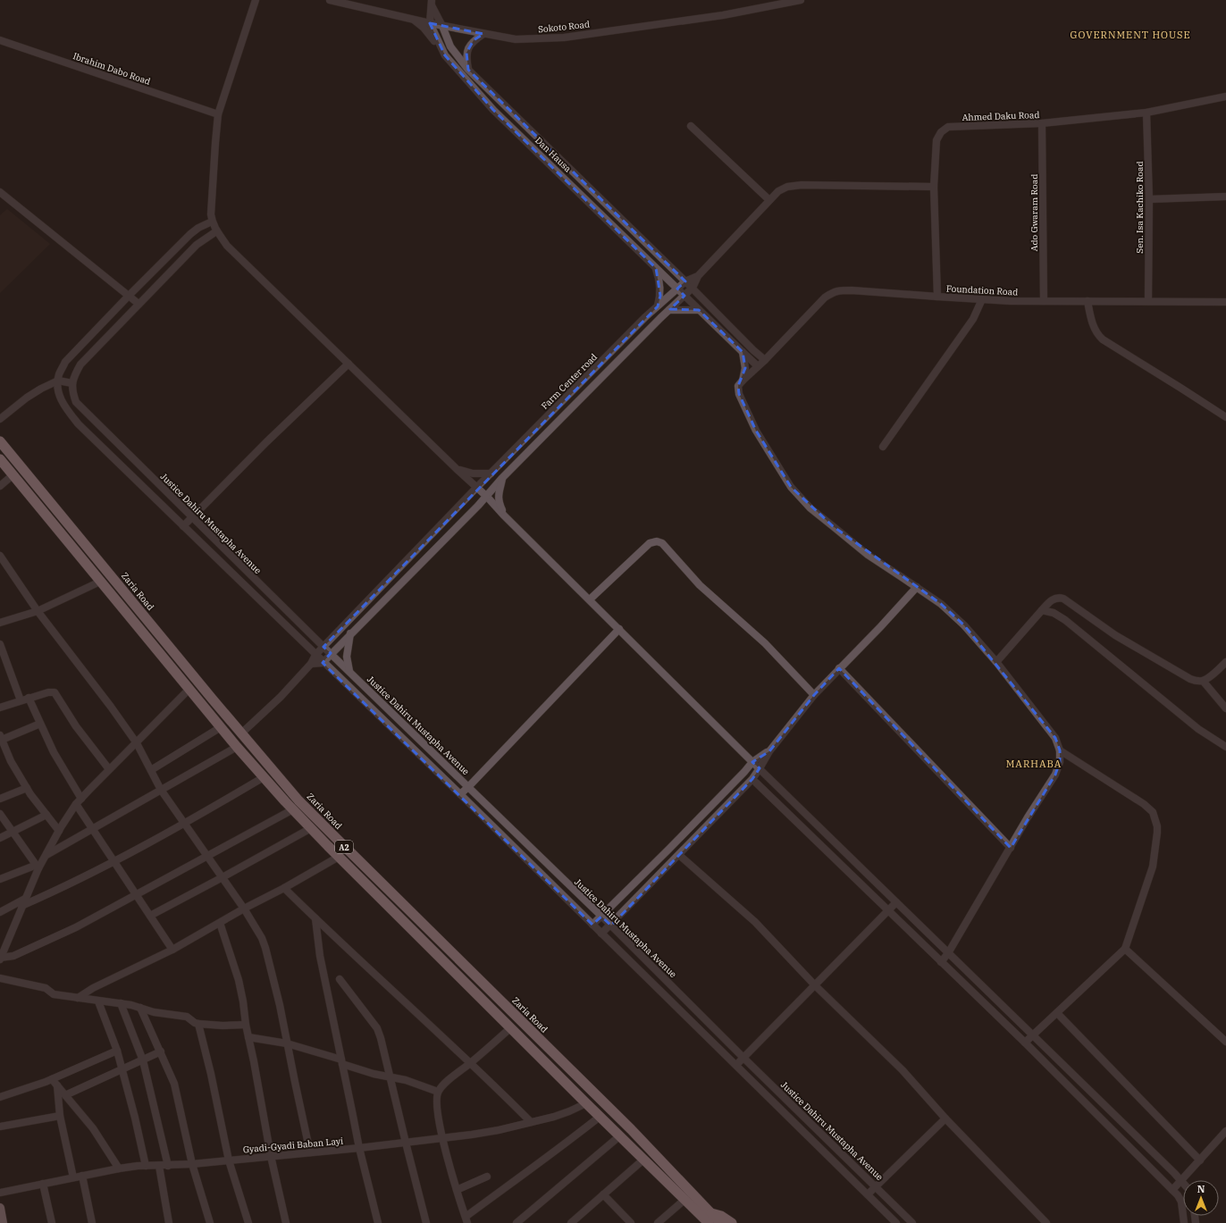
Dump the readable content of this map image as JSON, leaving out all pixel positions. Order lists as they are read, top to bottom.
{
  "streets": {
    "highway": ["Zaria Road", "A2"],
    "street": [
      "Sokoto Road",
      "Ibrahim Dabo Road",
      "Ahmed Daku Road",
      "Dan Hausa",
      "Sen. Isa Kachiko Road",
      "Ado Gwaram Road",
      "Foundation Road",
      "Farm Center road",
      "Justice Dahiru Mustapha Avenue",
      "Gyadi-Gyadi Baban Layi"
    ]
  },
  "crossings": [
    ["Sokoto Road", "Dan Hausa"],
    ["Ahmed Daku Road", "Sen. Isa Kachiko Road"],
    ["Ahmed Daku Road", "Ado Gwaram Road"],
    ["Ahmed Daku Road", "Foundation Road"],
    ["Dan Hausa", "Foundation Road"],
    ["Dan Hausa", "Farm Center road"],
    ["Sen. Isa Kachiko Road", "Foundation Road"],
    ["Ado Gwaram Road", "Foundation Road"],
    ["Farm Center road", "Justice Dahiru Mustapha Avenue"],
    ["Farm Center road", "Zaria Road"],
    ["Zaria Road", "Gyadi-Gyadi Baban Layi"]
  ],
  "districts": ["GOVERNMENT HOUSE", "MARHABA"],
  "north": "top"
}
